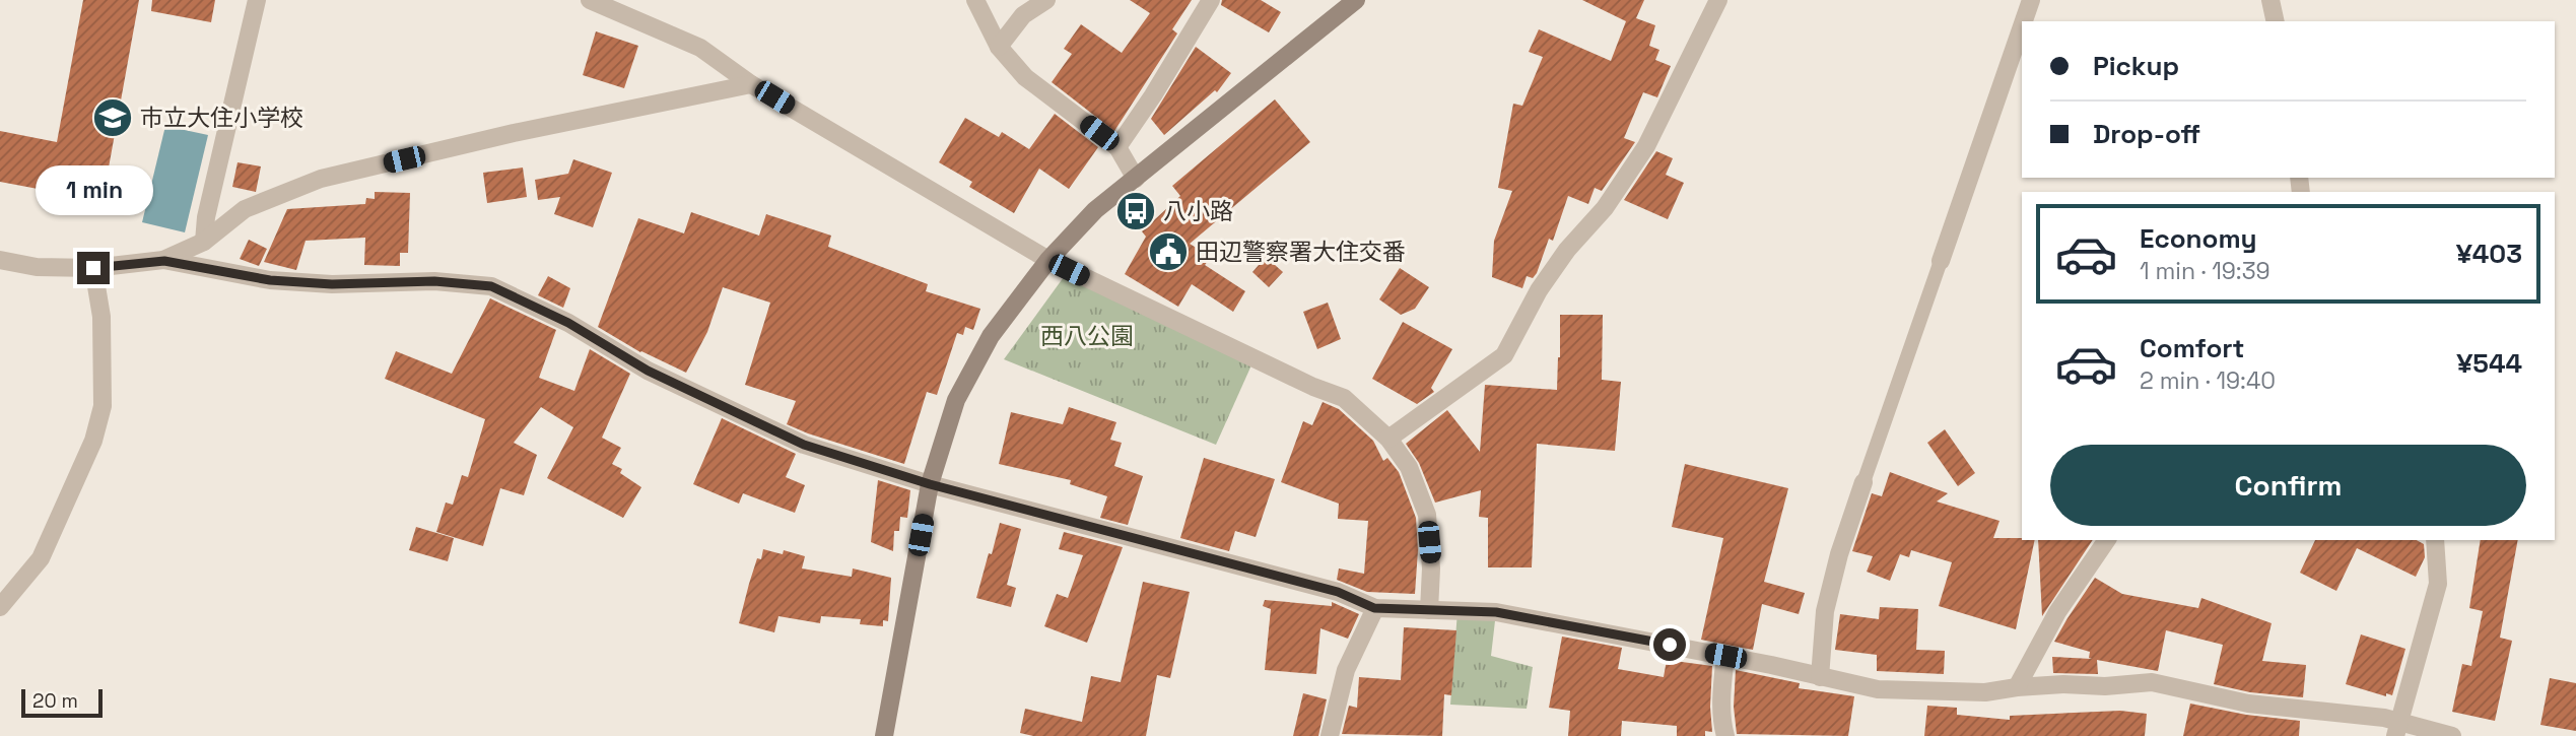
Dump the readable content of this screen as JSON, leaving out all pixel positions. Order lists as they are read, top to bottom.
{
  "parks": ["西八公園"],
  "places": {
    "school or university": ["市立大住小学校"],
    "bus stop": ["八小路"],
    "public building": ["田辺警察署大住交番"]
  },
  "scale_bar": "20 m",
  "page": {
    "banner": ["Pickup", "Drop-off"],
    "bubble": "1 min",
    "list": [
      {
        "name": "Economy",
        "note": "1 min · 19:39",
        "value": "¥403"
      },
      {
        "name": "Comfort",
        "note": "2 min · 19:40",
        "value": "¥544"
      }
    ],
    "buttons": "Confirm",
    "scale": "20 m"
  }
}
